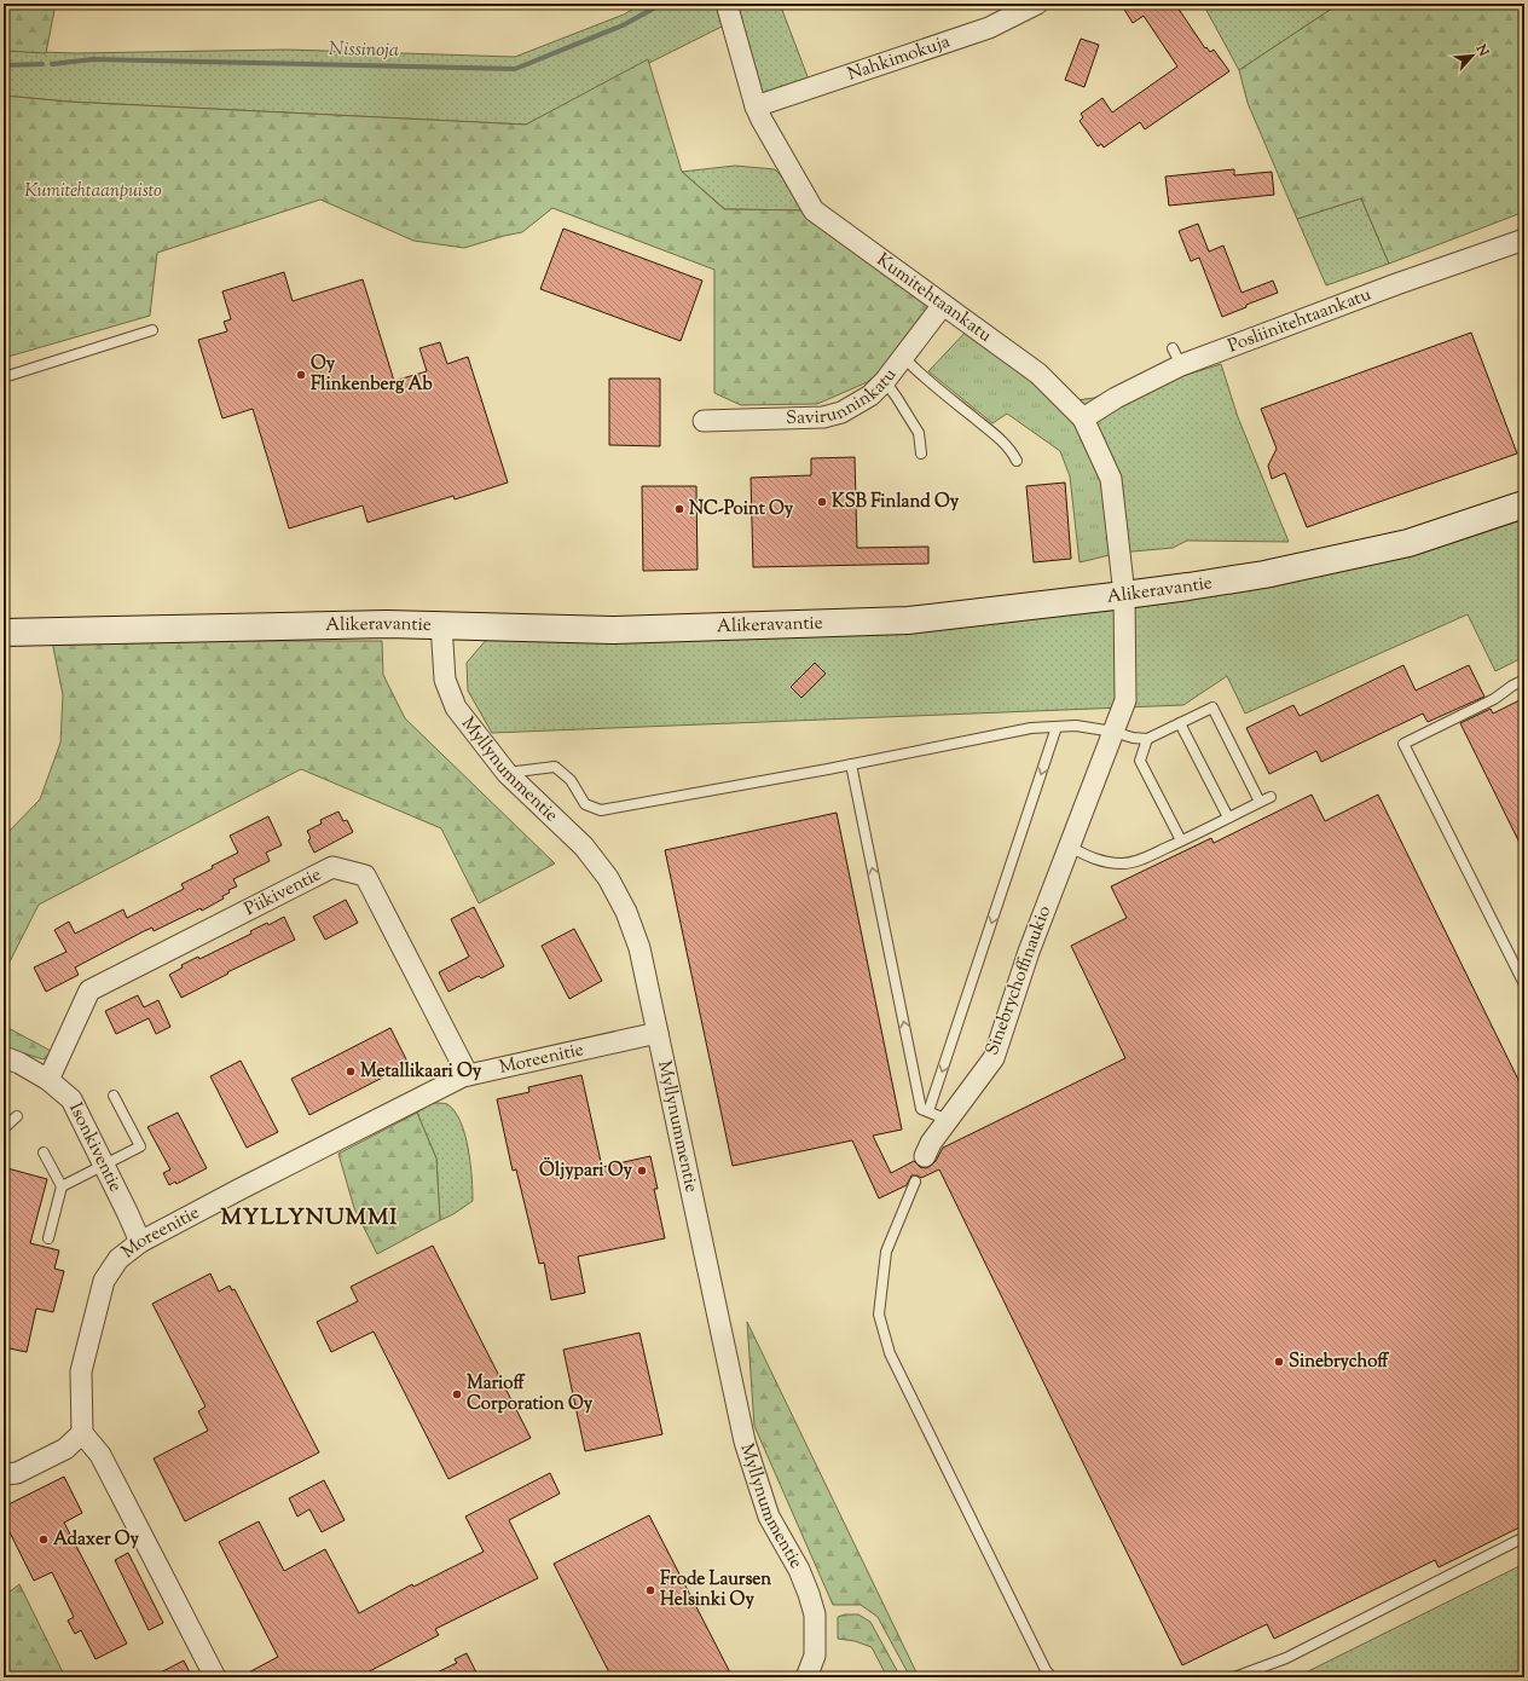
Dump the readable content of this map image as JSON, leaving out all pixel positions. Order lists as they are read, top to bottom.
{
  "streets": {
    "street": [
      "Nahkimokuja",
      "Kumitehtaankatu",
      "Posliinitehtaankatu",
      "Savirunninkatu",
      "Alikeravantie",
      "Myllynummentie",
      "Piikiventie",
      "Sinebrychoffinaukio",
      "Moreenitie",
      "Isonkiventie"
    ]
  },
  "crossings": [
    ["Nahkimokuja", "Kumitehtaankatu"],
    ["Kumitehtaankatu", "Posliinitehtaankatu"],
    ["Kumitehtaankatu", "Savirunninkatu"],
    ["Kumitehtaankatu", "Alikeravantie"],
    ["Kumitehtaankatu", "Sinebrychoffinaukio"],
    ["Alikeravantie", "Myllynummentie"],
    ["Alikeravantie", "Sinebrychoffinaukio"],
    ["Myllynummentie", "Moreenitie"],
    ["Piikiventie", "Moreenitie"],
    ["Piikiventie", "Isonkiventie"],
    ["Moreenitie", "Isonkiventie"]
  ],
  "districts": ["MYLLYNUMMI"],
  "water": ["Nissinoja"],
  "parks": ["Kumitehtaanpuisto"],
  "places": [
    "Oy Flinkenberg Ab",
    "KSB Finland Oy",
    "NC-Point Oy",
    "Metallikaari Oy",
    "Öljypari Oy",
    "Sinebrychoff",
    "Marioff Corporation Oy",
    "Adaxer Oy",
    "Frode Laursen Helsinki Oy"
  ],
  "north": "top right"
}
